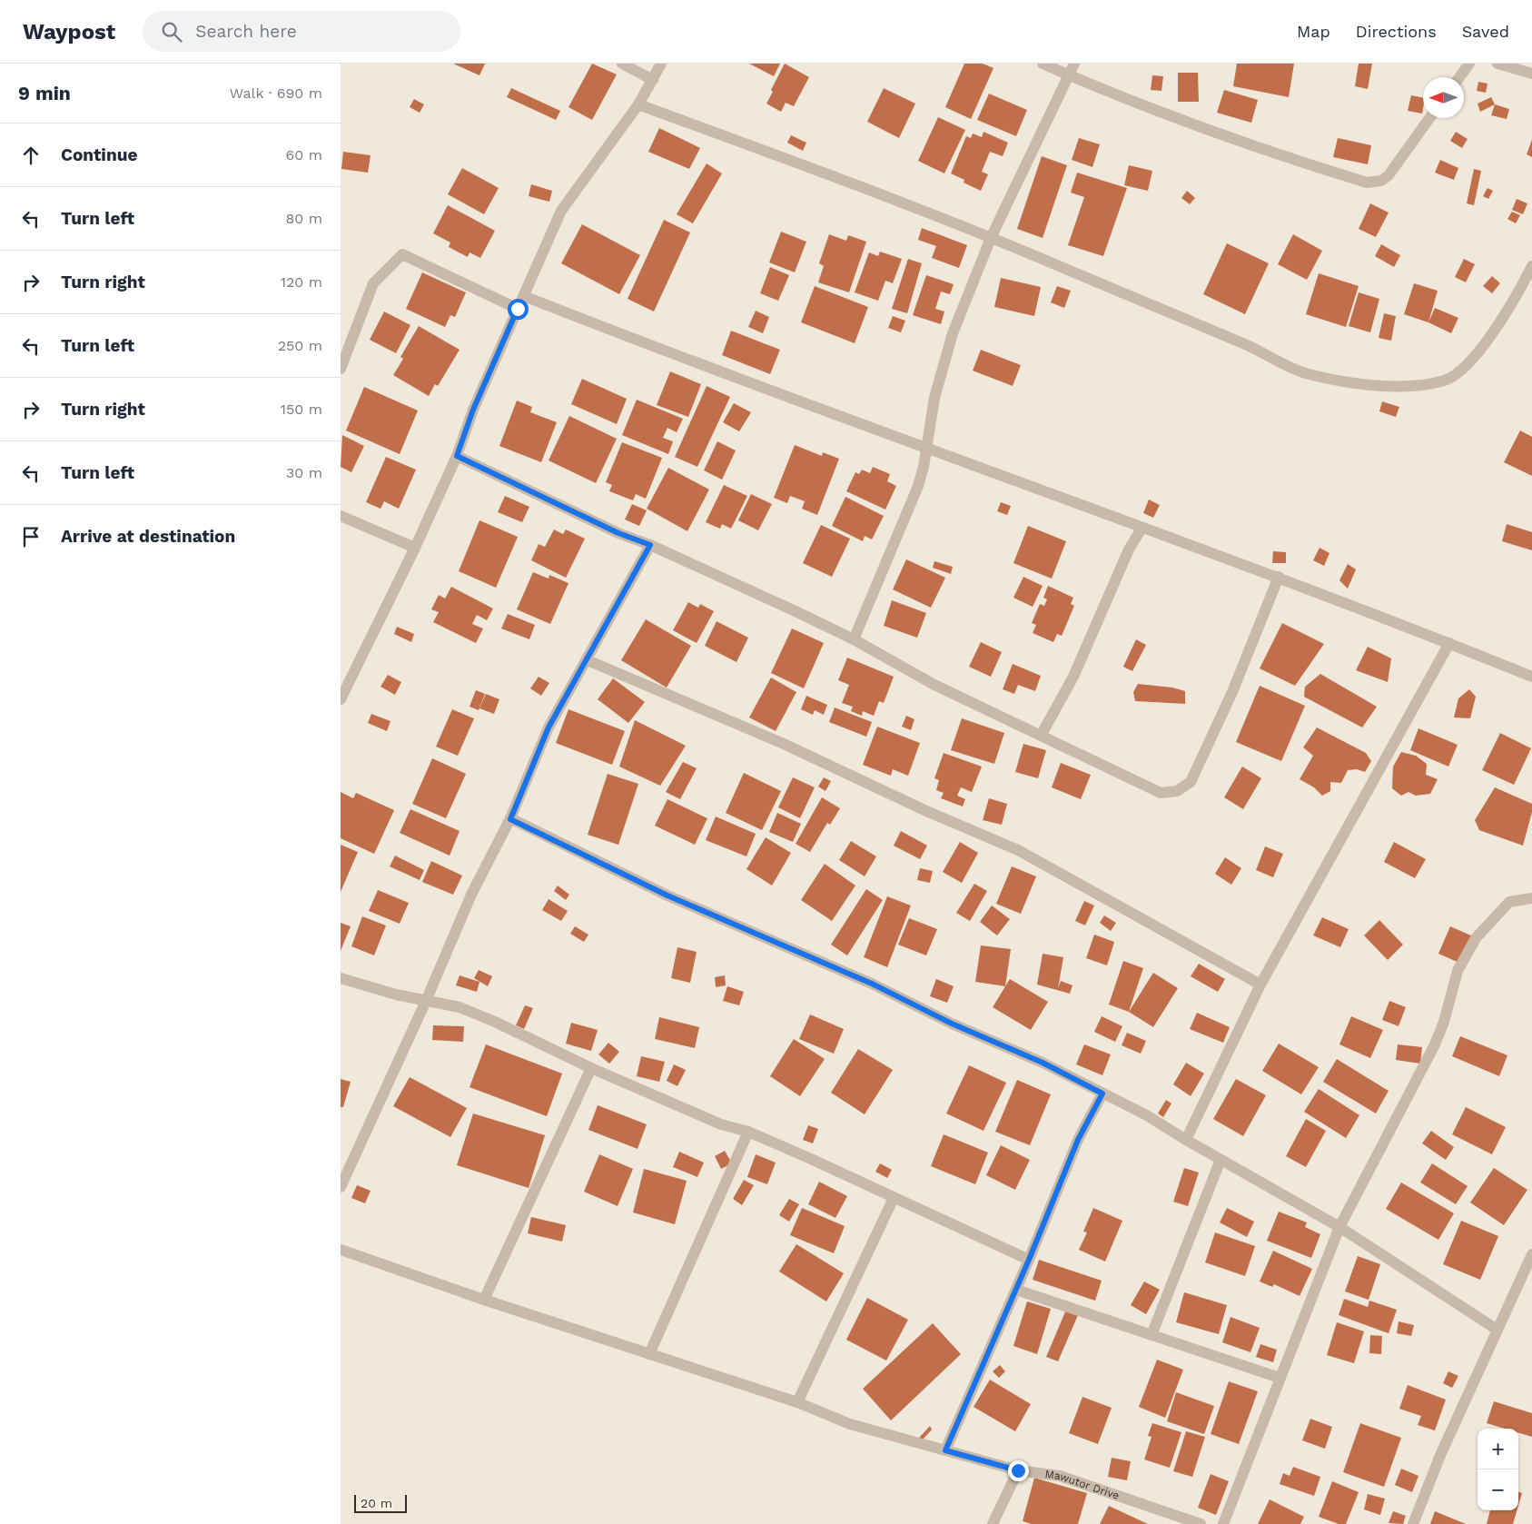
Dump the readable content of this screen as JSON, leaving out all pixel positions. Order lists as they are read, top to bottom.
{
  "streets": {
    "street": ["Mawutor Drive"]
  },
  "scale_bar": "20 m",
  "north": "left",
  "page": {
    "header": "Waypost",
    "search": "Search here",
    "nav": ["Map", "Directions", "Saved"],
    "heading": ["9 min", "Walk · 690 m"],
    "list": [
      ["Continue", "60 m"],
      ["Turn left", "80 m"],
      ["Turn right", "120 m"],
      ["Turn left", "250 m"],
      ["Turn right", "150 m"],
      ["Turn left", "30 m"],
      "Arrive at destination"
    ],
    "map_buttons": ["+", "−"],
    "scale": "20 m"
  }
}
